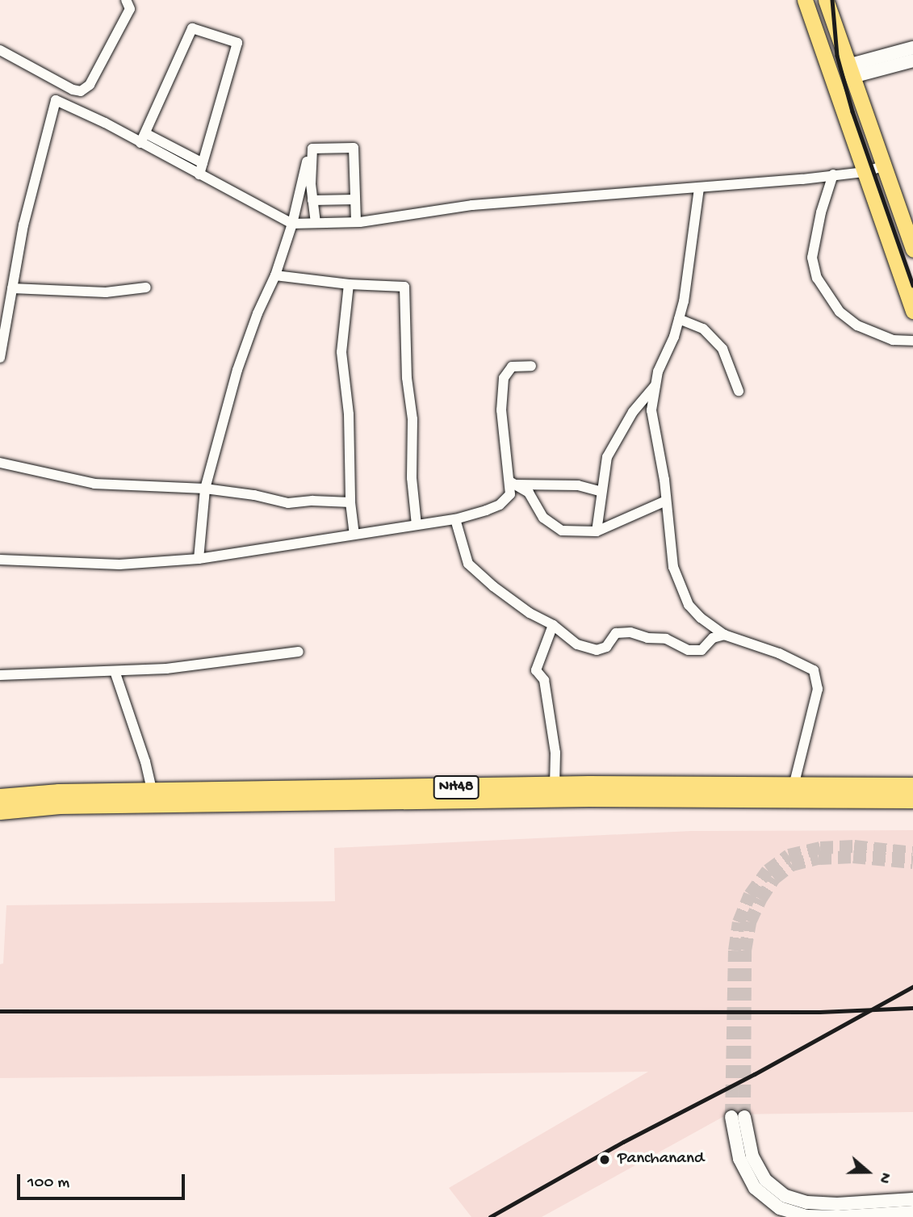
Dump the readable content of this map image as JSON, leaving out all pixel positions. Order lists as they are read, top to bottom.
{
  "streets": {
    "highway": ["NH48"]
  },
  "places": ["Panchanand"],
  "scale_bar": "100 m",
  "north": "right"
}
